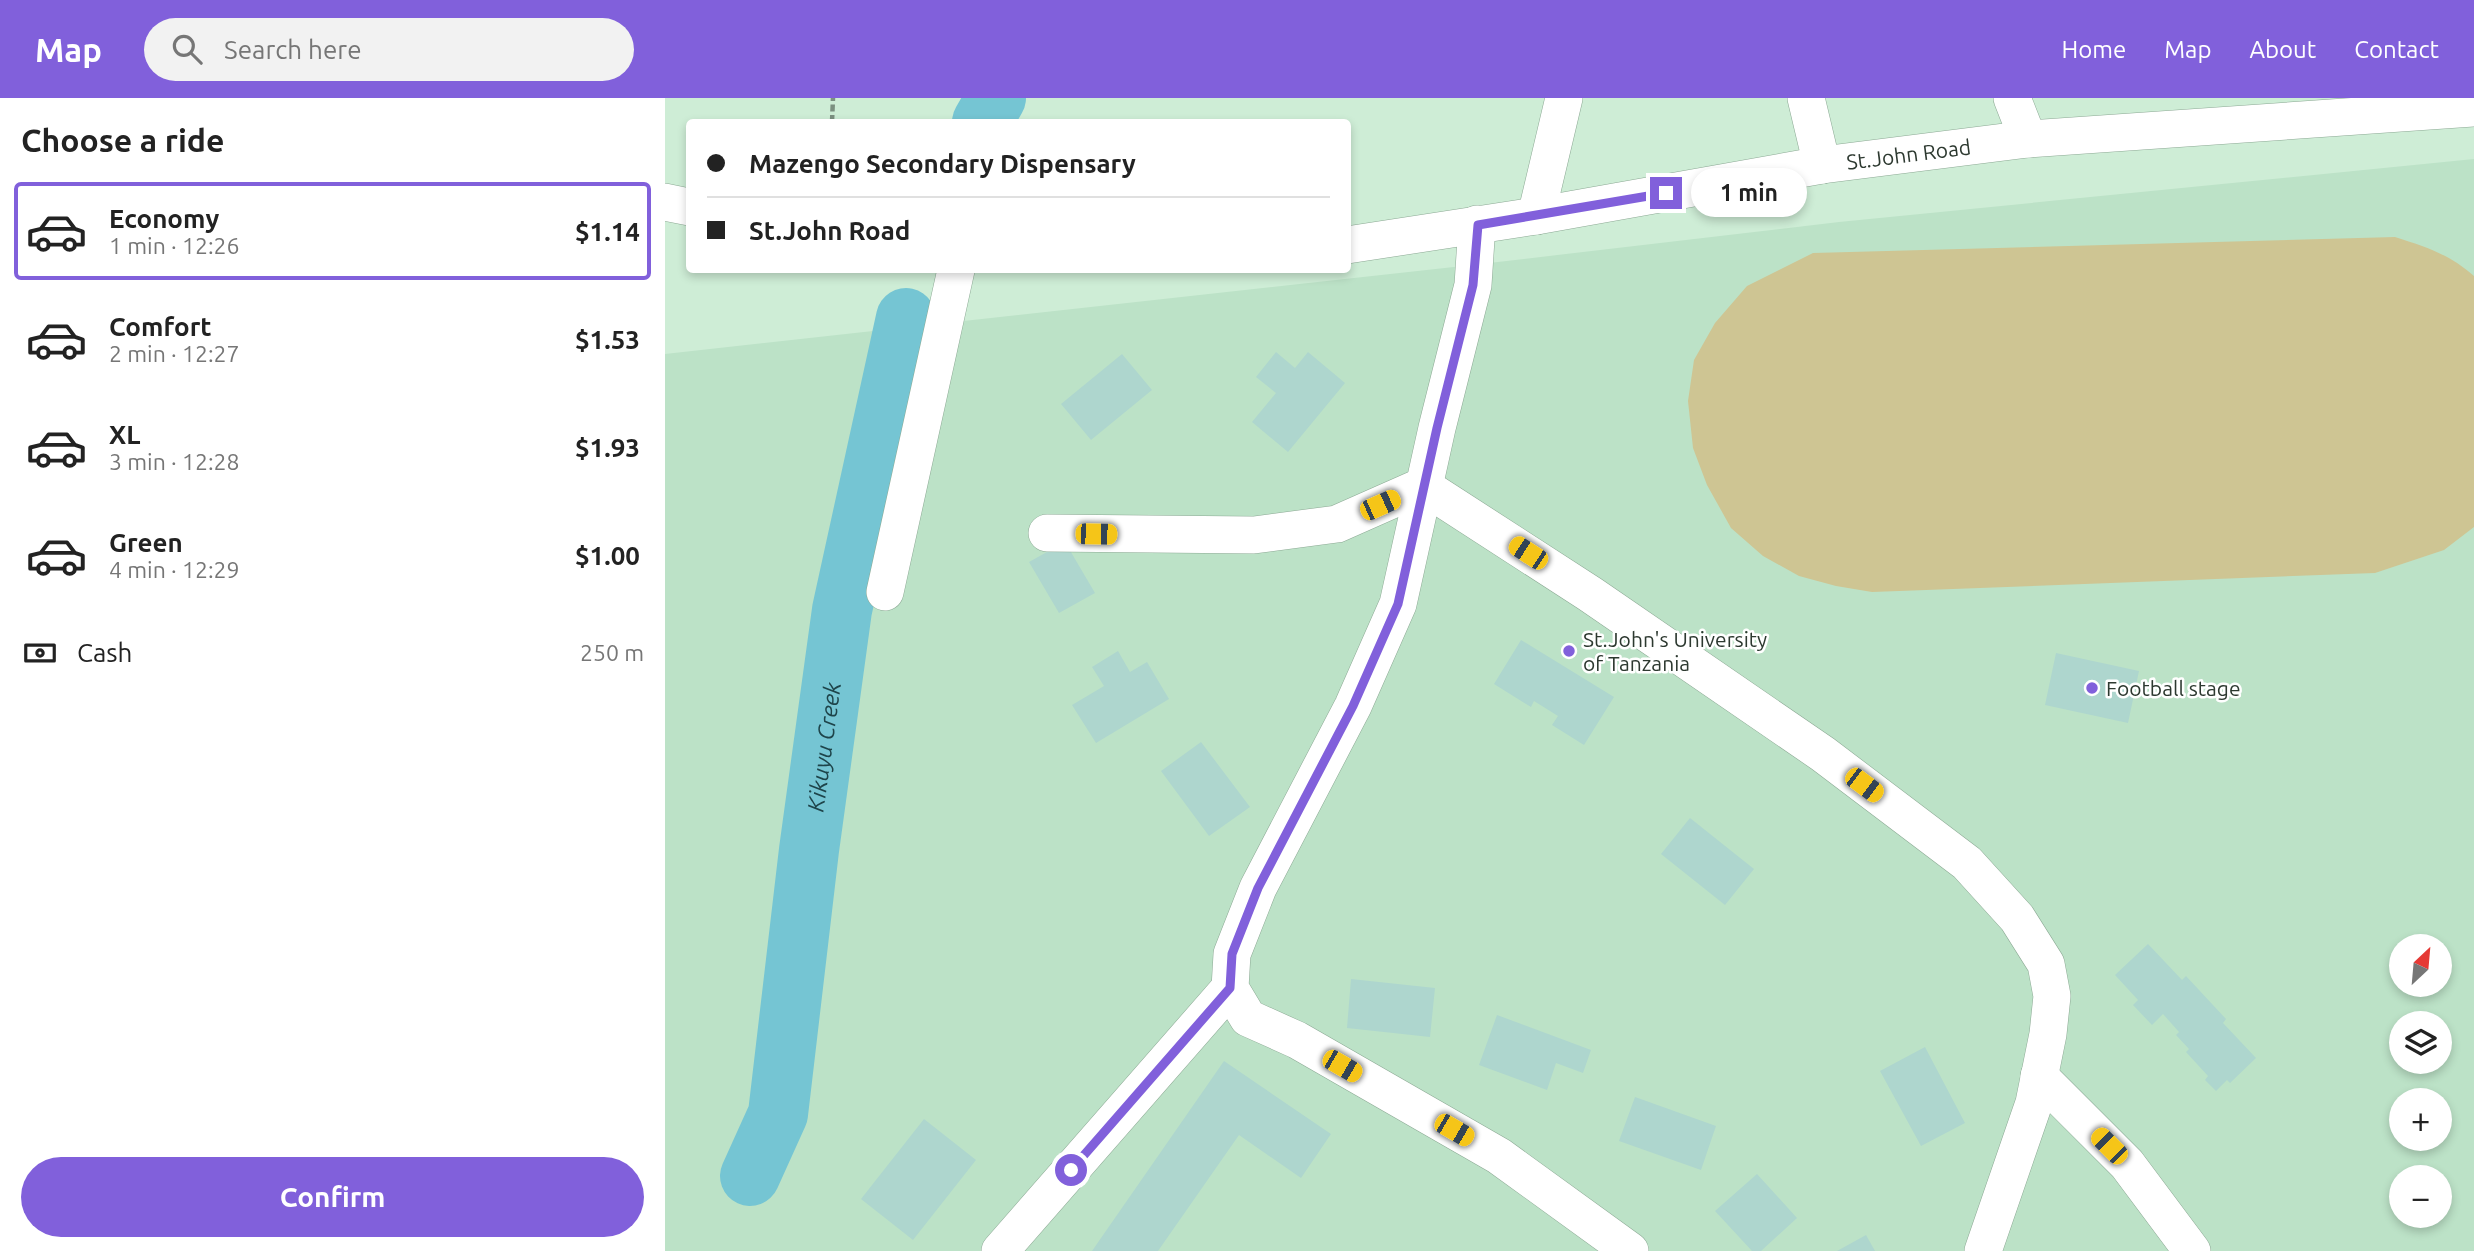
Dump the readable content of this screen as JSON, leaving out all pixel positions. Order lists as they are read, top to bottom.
{
  "streets": {
    "street": ["St.John Road"]
  },
  "water": ["Kikuyu Creek"],
  "places": ["St.John's University of Tanzania", "Football stage"],
  "north": "top right",
  "page": {
    "header": "Map",
    "search": "Search here",
    "nav": [
      "Home",
      "Map",
      "About",
      "Contact"
    ],
    "heading": "Choose a ride",
    "banner": ["Mazengo Secondary Dispensary", "St.John Road"],
    "bubble": "1 min",
    "list": [
      {
        "name": "Economy",
        "note": "1 min · 12:26",
        "value": "$1.14"
      },
      {
        "name": "Comfort",
        "note": "2 min · 12:27",
        "value": "$1.53"
      },
      {
        "name": "XL",
        "note": "3 min · 12:28",
        "value": "$1.93"
      },
      {
        "name": "Green",
        "note": "4 min · 12:29",
        "value": "$1.00"
      }
    ],
    "pay": ["Cash", "250 m"],
    "map_buttons": ["+", "−"],
    "buttons": "Confirm"
  }
}
